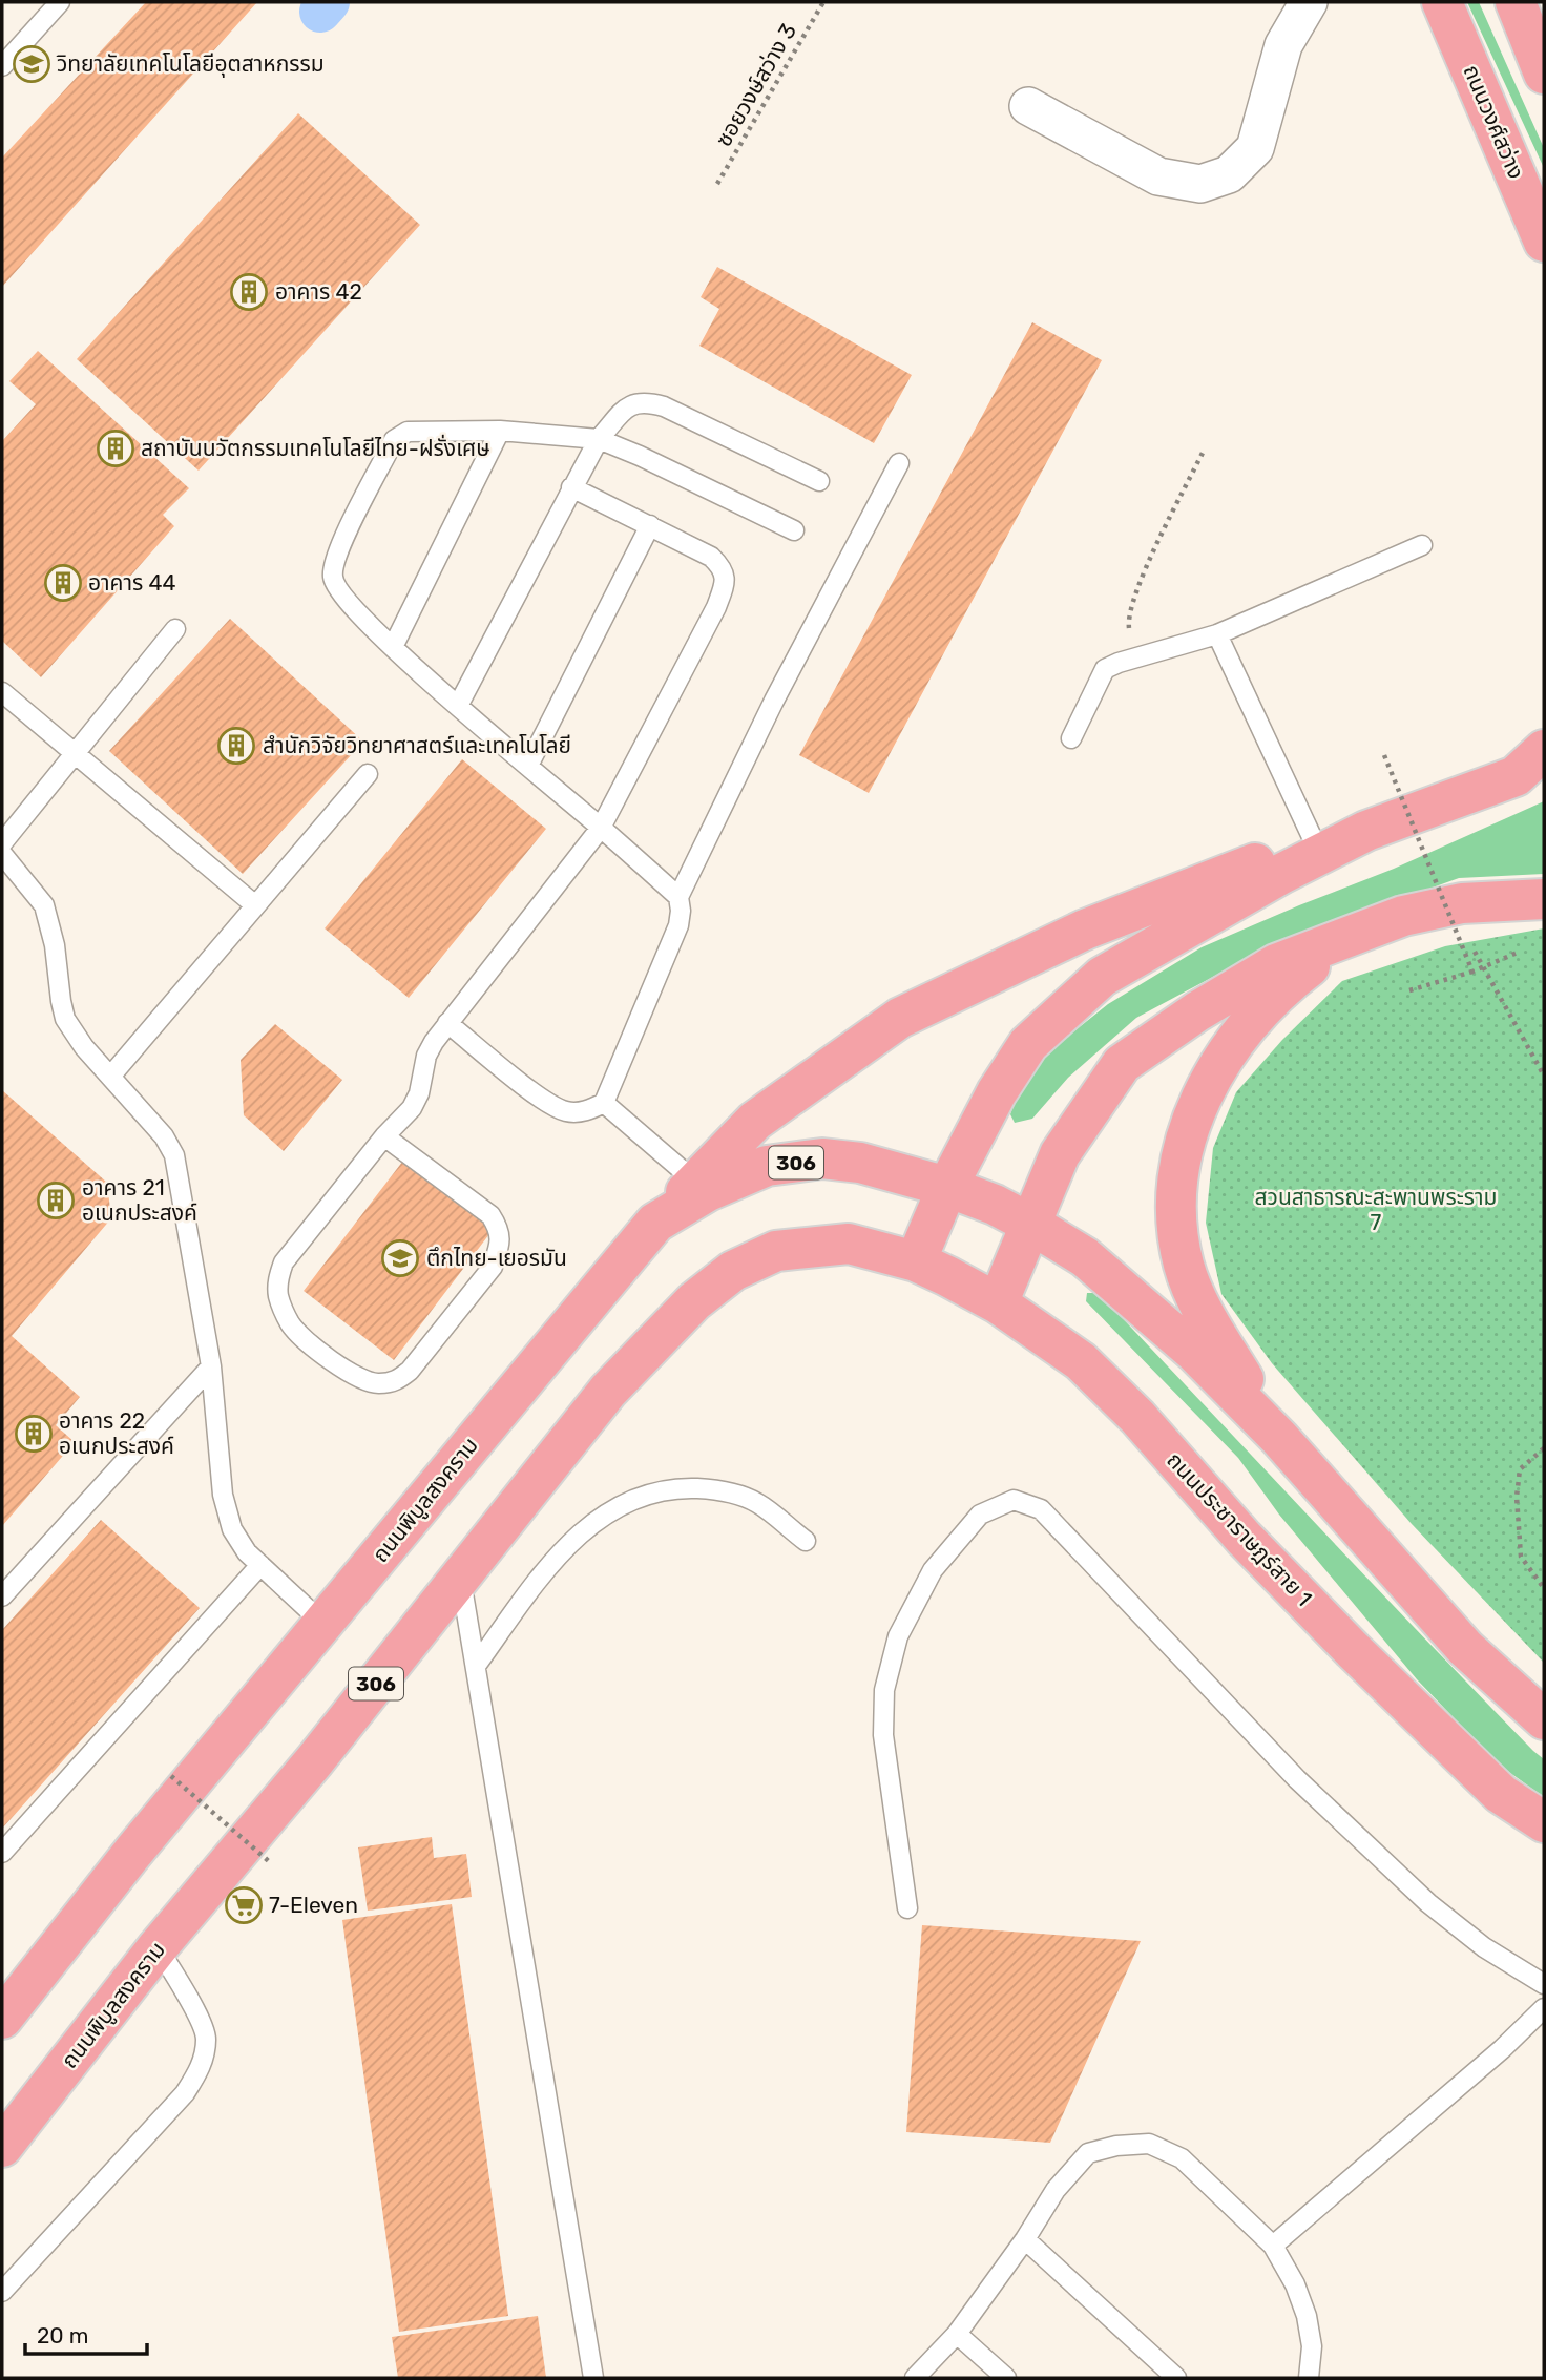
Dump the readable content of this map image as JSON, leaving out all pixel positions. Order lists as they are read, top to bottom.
{
  "streets": {
    "main road": [
      "ถนนวงศ์สว่าง",
      "306",
      "ถนนพิบูลสงคราม",
      "ถนนประชาราษฎร์สาย 1"
    ],
    "path": ["ซอยวงษ์สว่าง 3"]
  },
  "crossings": [
    ["ถนนพิบูลสงคราม", "ถนนประชาราษฎร์สาย 1"]
  ],
  "parks": ["สวนสาธารณะสะพานพระราม 7"],
  "places": {
    "school or university": ["วิทยาลัยเทคโนโลยีอุตสาหกรรม", "ตึกไทย-เยอรมัน"],
    "building": [
      "อาคาร 42",
      "สถาบันนวัตกรรมเทคโนโลยีไทย-ฝรั่งเศษ",
      "อาคาร 44",
      "สำนักวิจัยวิทยาศาสตร์และเทคโนโลยี",
      "อาคาร 21 อเนกประสงค์",
      "อาคาร 22 อเนกประสงค์"
    ],
    "supermarket": ["7-Eleven"]
  },
  "scale_bar": "20 m"
}
